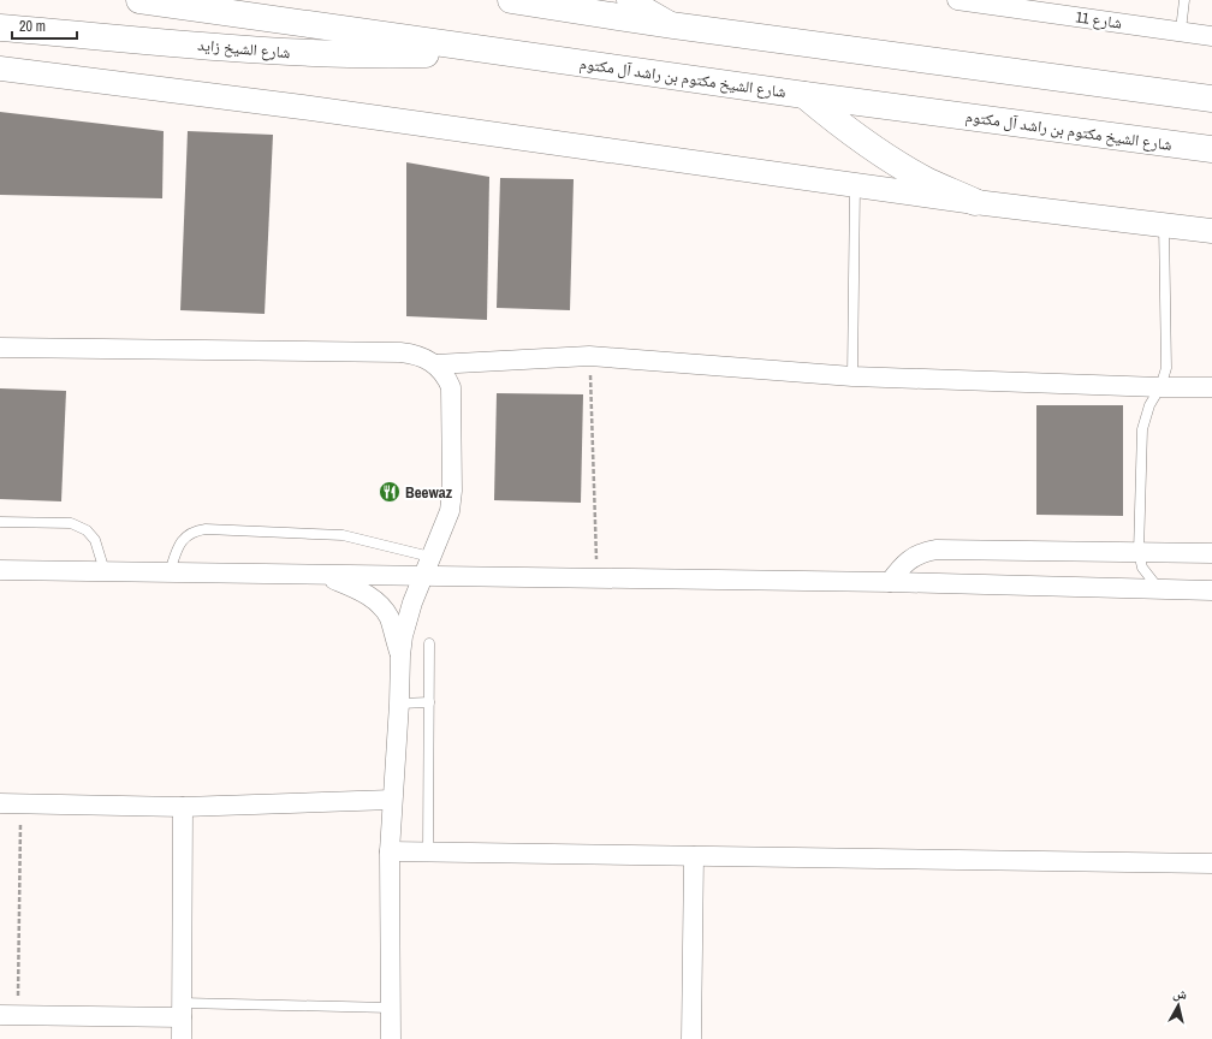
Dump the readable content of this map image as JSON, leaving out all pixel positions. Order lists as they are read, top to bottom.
{
  "streets": {
    "main road": ["شارع الشيخ زايد", "شارع الشيخ مكتوم بن راشد آل مكتوم"],
    "street": ["شارع 11"]
  },
  "crossings": [
    ["شارع الشيخ زايد", "شارع الشيخ مكتوم بن راشد آل مكتوم"]
  ],
  "places": {
    "restaurant": ["Beewaz"]
  },
  "scale_bar": "20 m",
  "north": "top"
}
